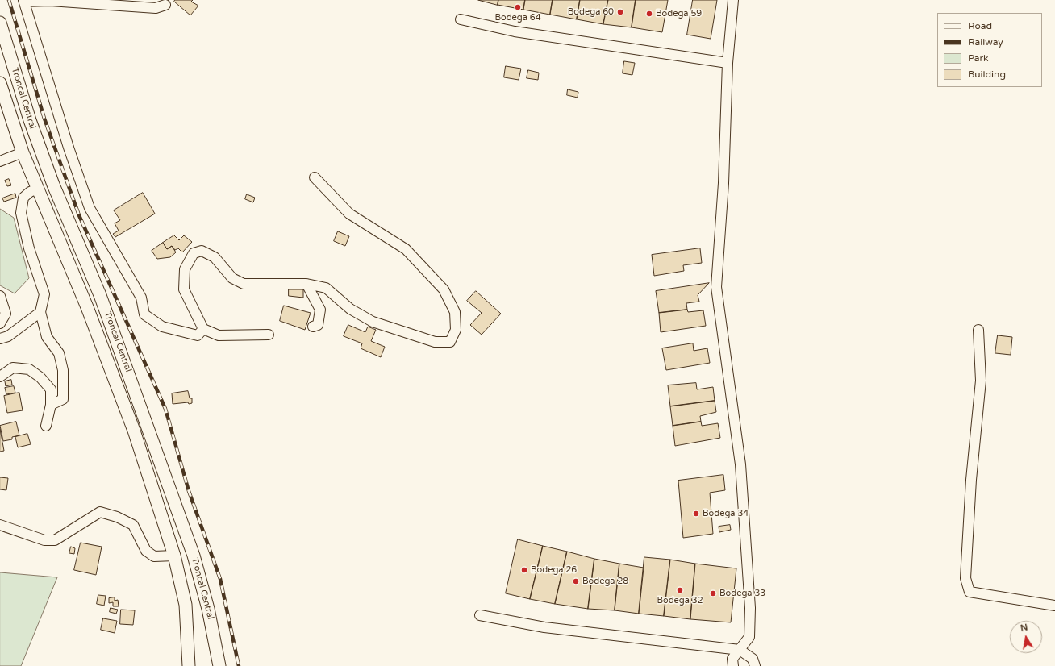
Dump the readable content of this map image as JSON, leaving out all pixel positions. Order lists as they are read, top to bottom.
{
  "streets": {
    "main road": ["Troncal Central"]
  },
  "places": [
    "Bodega 64",
    "Bodega 60",
    "Bodega 59",
    "Bodega 34",
    "Bodega 26",
    "Bodega 28",
    "Bodega 32",
    "Bodega 33"
  ],
  "legend": [
    "Road",
    "Railway",
    "Park",
    "Building"
  ],
  "north": "top"
}
